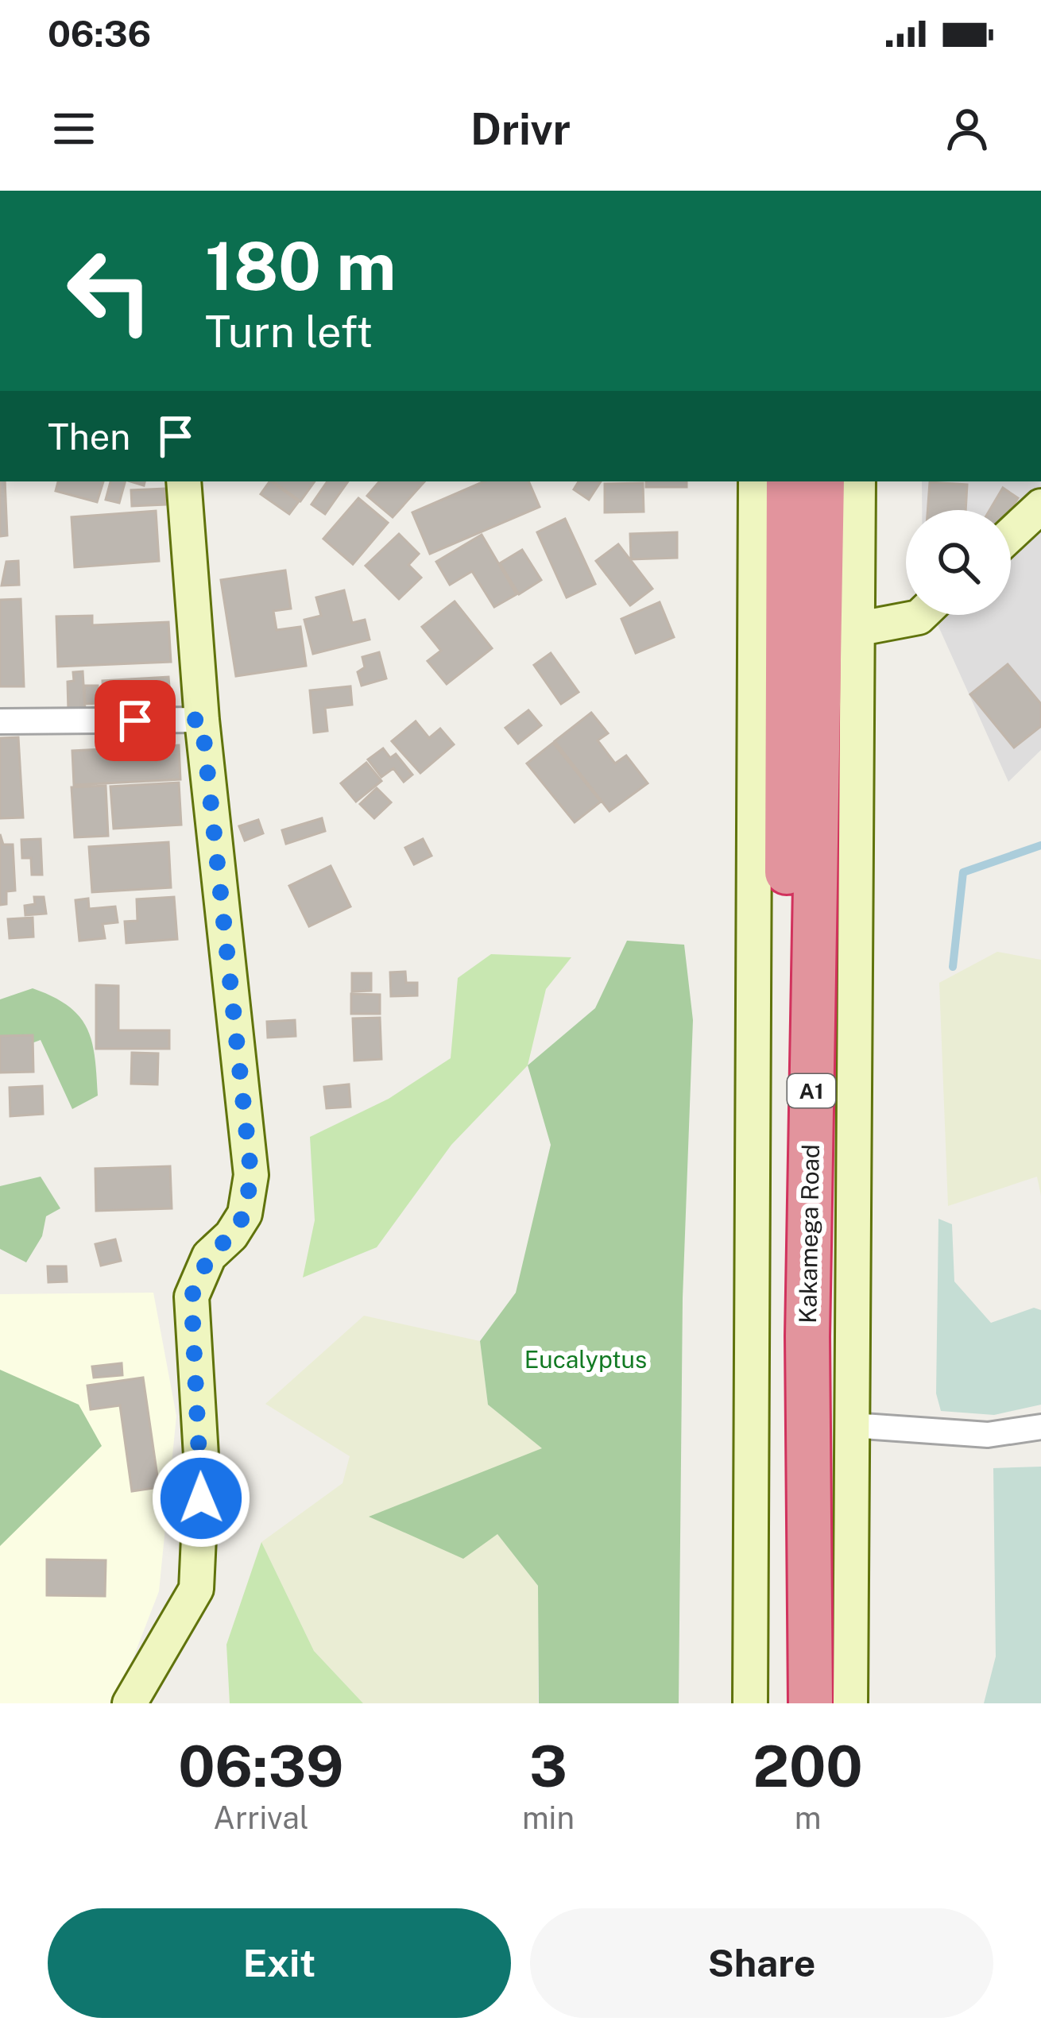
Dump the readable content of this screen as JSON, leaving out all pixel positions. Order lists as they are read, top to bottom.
{
  "streets": {
    "highway": ["A1", "Kakamega Road"]
  },
  "parks": ["Eucalyptus"],
  "page": {
    "status": "06:36",
    "header": "Drivr",
    "turn": ["180 m", "Turn left"],
    "then": "Then",
    "eta": [
      "06:39",
      "Arrival",
      "3",
      "min",
      "200",
      "m"
    ],
    "buttons": ["Exit", "Share"]
  }
}
